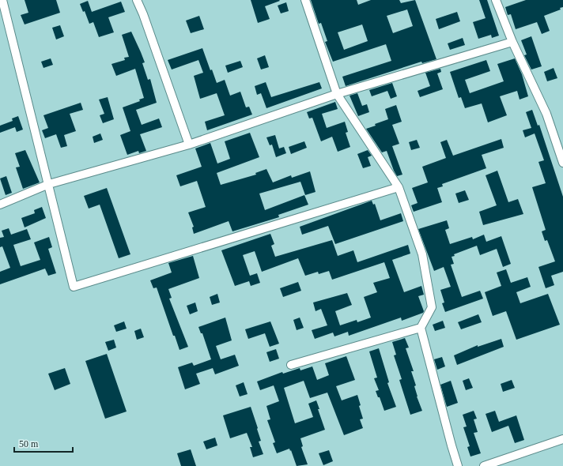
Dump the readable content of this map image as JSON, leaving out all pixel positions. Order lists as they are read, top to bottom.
{
  "scale_bar": "50 m"
}
